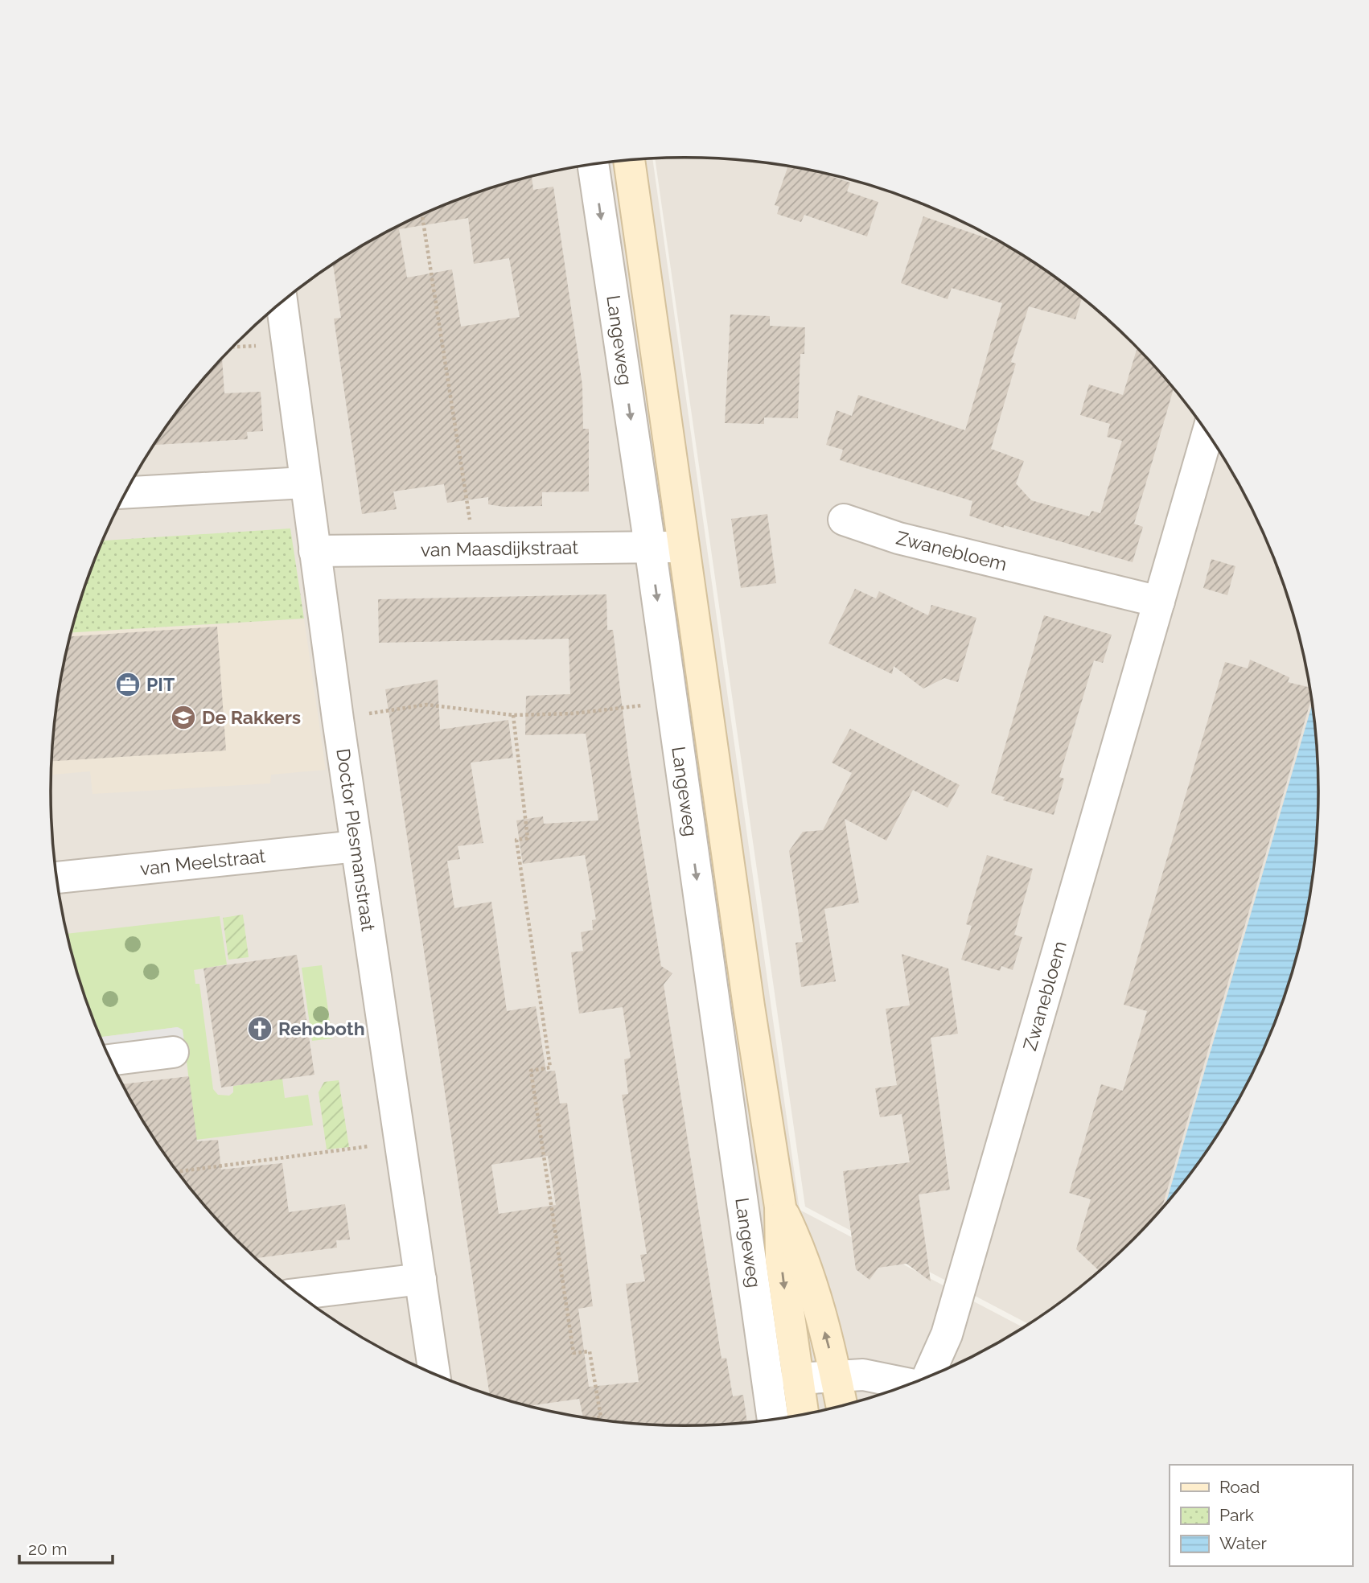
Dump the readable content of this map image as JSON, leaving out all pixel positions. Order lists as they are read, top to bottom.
{
  "streets": {
    "main road": ["Langeweg"],
    "street": [
      "van Maasdijkstraat",
      "Zwanebloem",
      "Doctor Plesmanstraat",
      "van Meelstraat"
    ]
  },
  "crossings": [
    ["Langeweg", "van Maasdijkstraat"],
    ["van Maasdijkstraat", "Doctor Plesmanstraat"],
    ["Doctor Plesmanstraat", "van Meelstraat"]
  ],
  "places": {
    "office": ["PIT"],
    "school or university": ["De Rakkers"],
    "church": ["Rehoboth"]
  },
  "legend": ["Road", "Park", "Water"],
  "scale_bar": "20 m"
}
